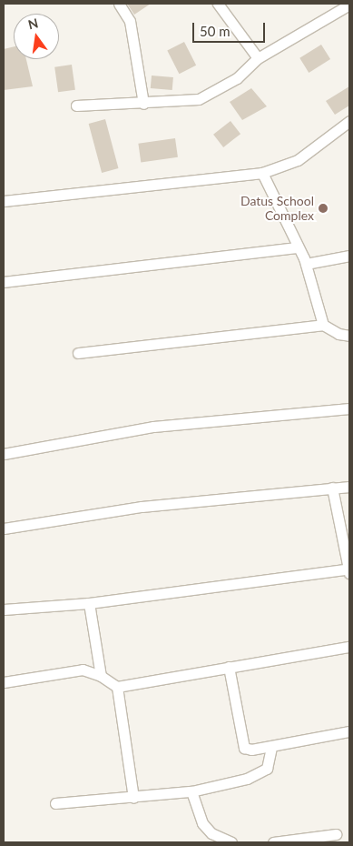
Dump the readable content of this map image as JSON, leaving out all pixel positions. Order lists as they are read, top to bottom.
{
  "places": ["Datus School Complex"],
  "scale_bar": "50 m",
  "north": "top"
}
